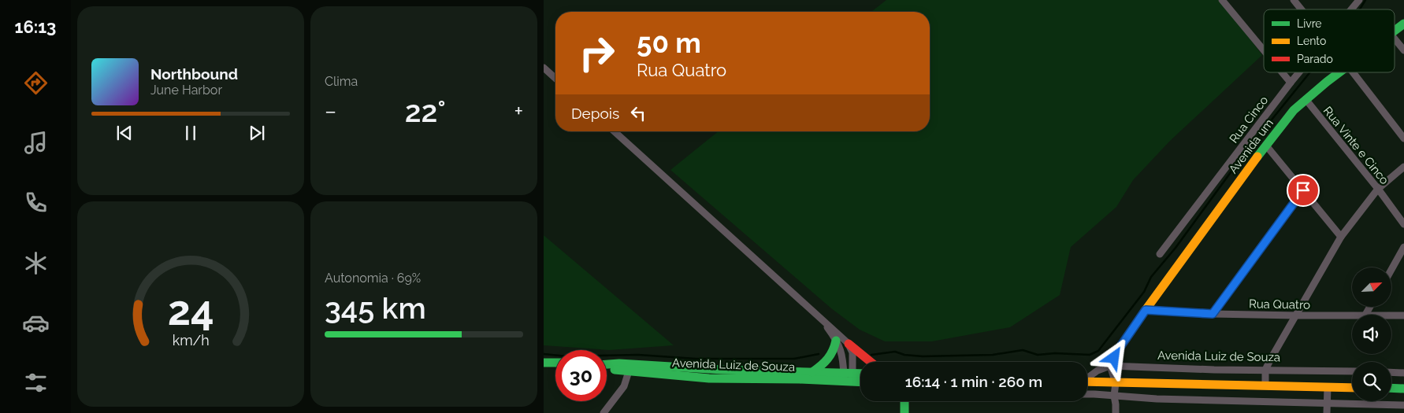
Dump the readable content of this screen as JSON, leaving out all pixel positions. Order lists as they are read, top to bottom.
{
  "streets": {
    "main road": ["Avenida um", "Avenida Luiz de Souza"],
    "street": ["Rua Cinco", "Rua Vinte e Cinco", "Rua Quatro"]
  },
  "crossings": [
    ["Rua Vinte e Cinco", "Avenida um"],
    ["Avenida um", "Rua Quatro"]
  ],
  "legend": ["Livre", "Lento", "Parado"],
  "north": "top right",
  "page": {
    "tabs": "16:13",
    "tile": [
      "Clima",
      ["Autonomia · 69%", "345 km"]
    ],
    "turn": ["50 m", "Rua Quatro"],
    "song": ["Northbound", "June Harbor"],
    "then": "Depois",
    "heat": ["−", "22°", "+"],
    "limit": "30",
    "trip": "16:14 · 1 min · 260 m",
    "gauge": ["24", "km/h"]
  }
}
